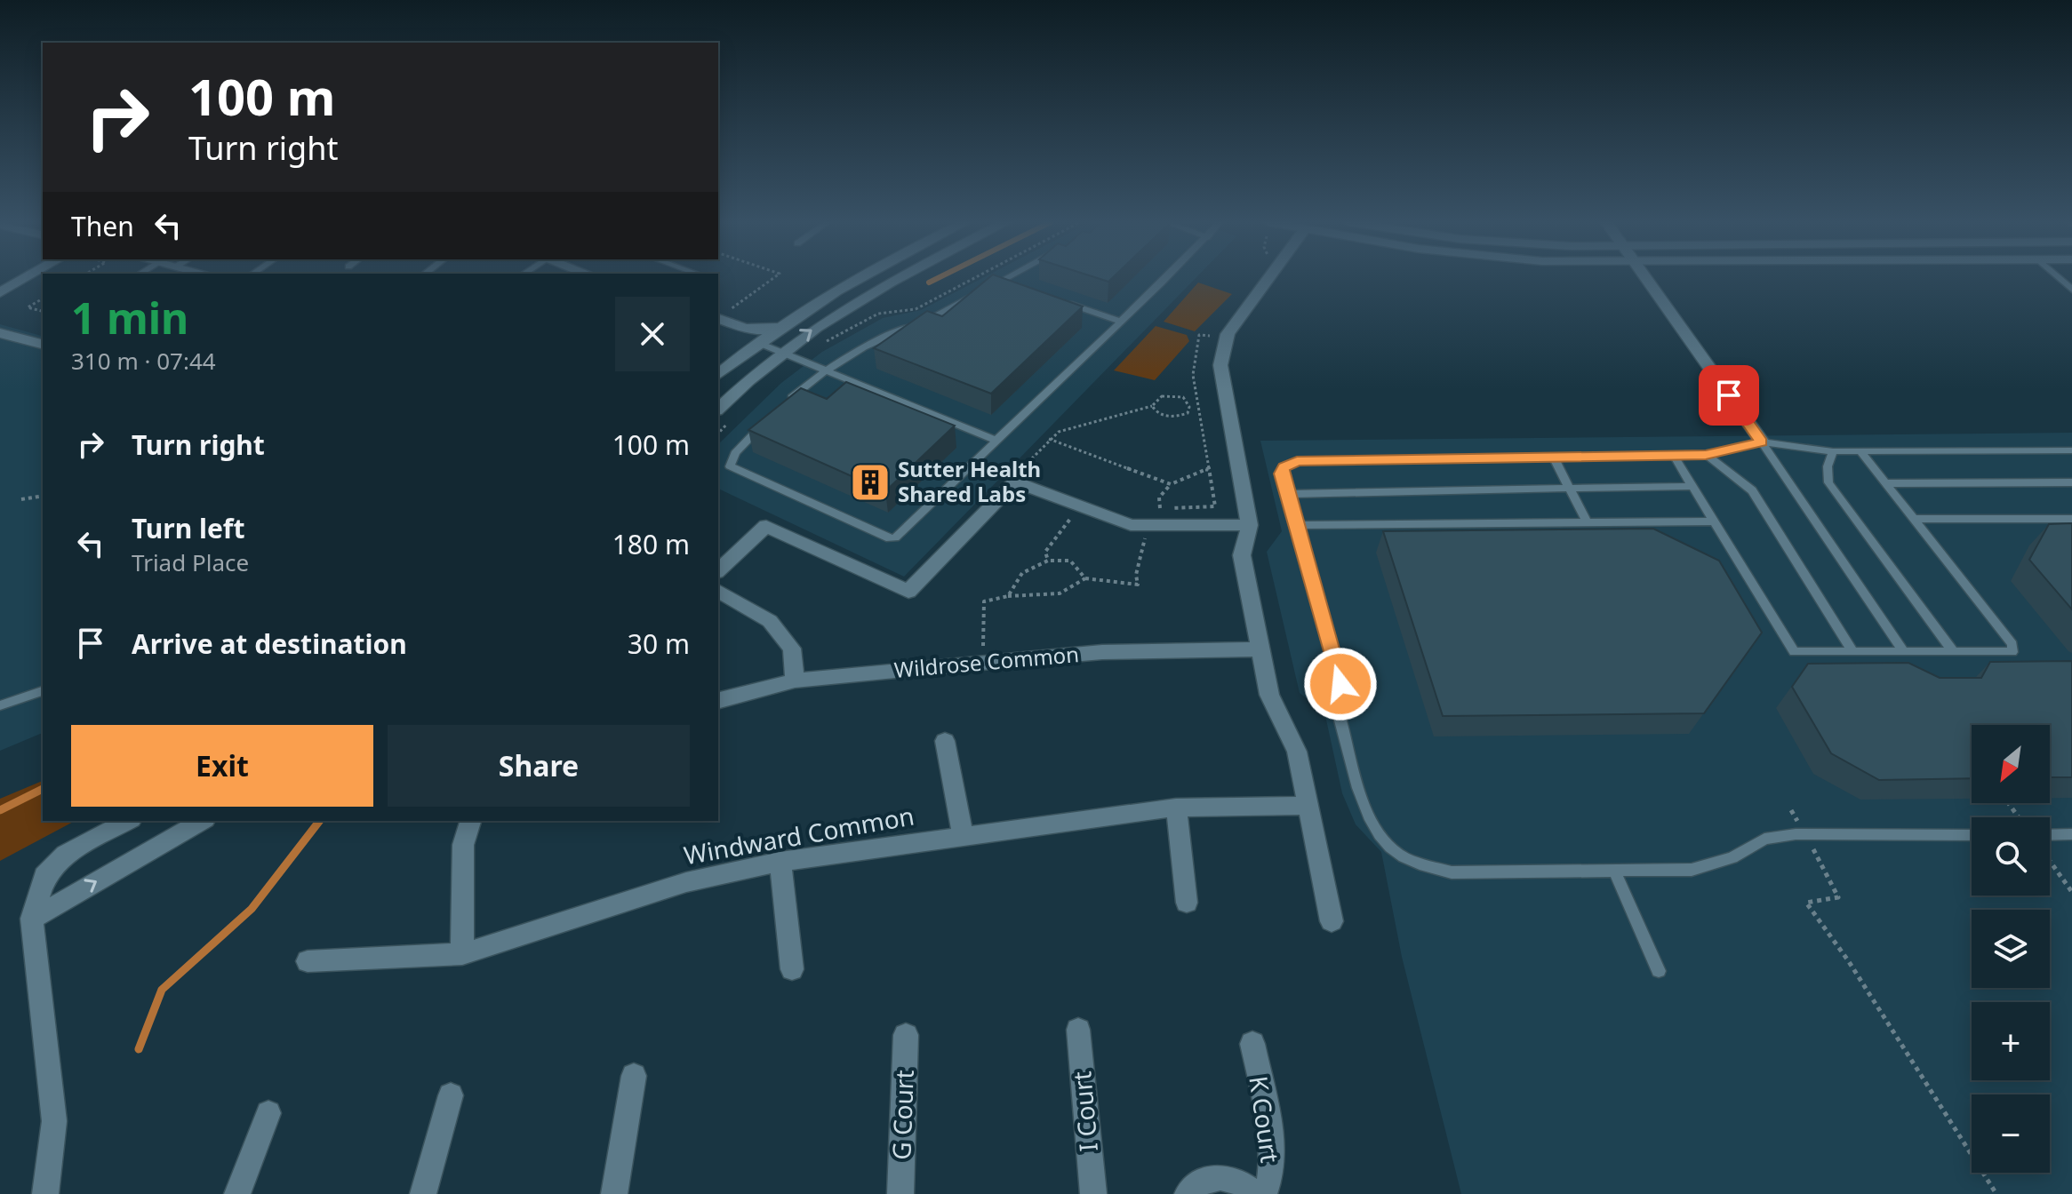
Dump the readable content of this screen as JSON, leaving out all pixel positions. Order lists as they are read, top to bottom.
{
  "streets": {
    "street": [
      "Wildrose Common",
      "Windward Common",
      "I Court",
      "G Court",
      "K Court"
    ]
  },
  "places": {
    "building": ["Sutter Health Shared Labs"]
  },
  "north": "bottom left",
  "page": {
    "turn": ["100 m", "Turn right"],
    "then": "Then",
    "heading": ["1 min", "310 m · 07:44"],
    "list": [
      {
        "name": "Turn right",
        "value": "100 m"
      },
      {
        "name": "Turn left",
        "note": "Triad Place",
        "value": "180 m"
      },
      {
        "name": "Arrive at destination",
        "value": "30 m"
      }
    ],
    "buttons": ["Exit", "Share"],
    "map_buttons": ["+", "−"]
  }
}
